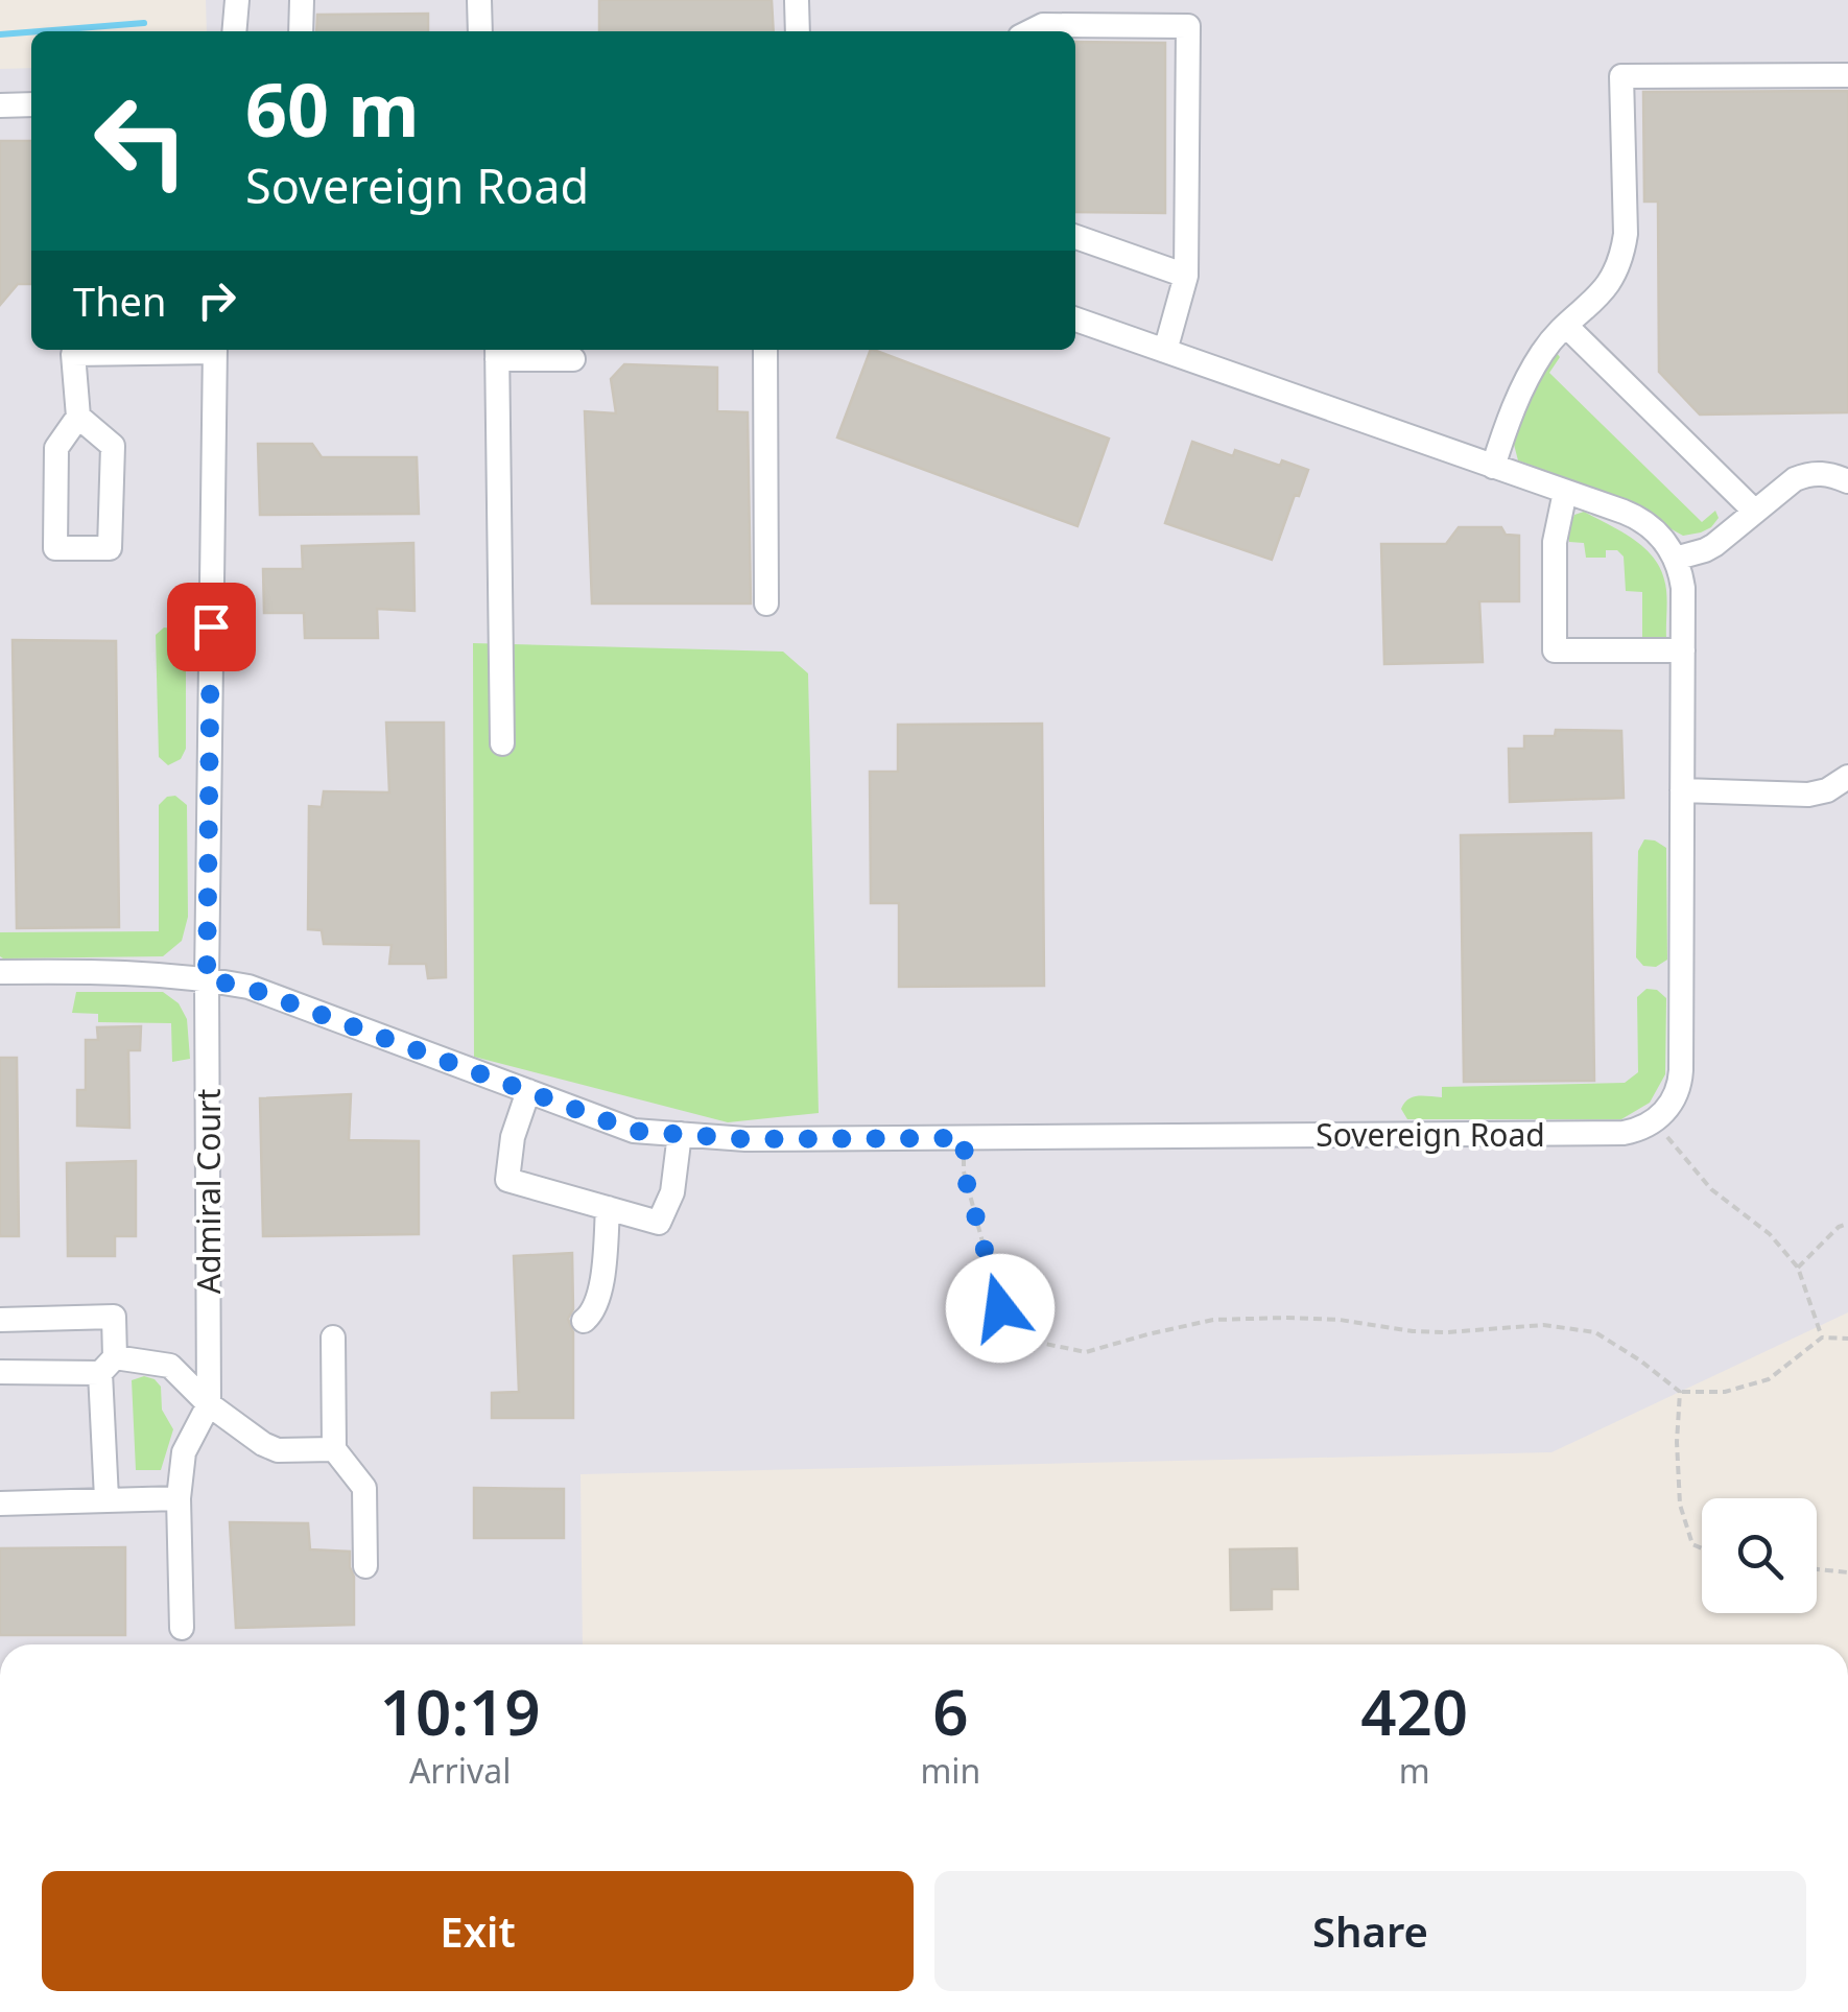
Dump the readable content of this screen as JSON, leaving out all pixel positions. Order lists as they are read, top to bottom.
{
  "streets": {
    "street": ["Sovereign Road", "Admiral Court"]
  },
  "crossings": [
    ["Sovereign Road", "Admiral Court"]
  ],
  "page": {
    "turn": ["60 m", "Sovereign Road"],
    "then": "Then",
    "eta": [
      "10:19",
      "Arrival",
      "6",
      "min",
      "420",
      "m"
    ],
    "buttons": ["Exit", "Share"]
  }
}
